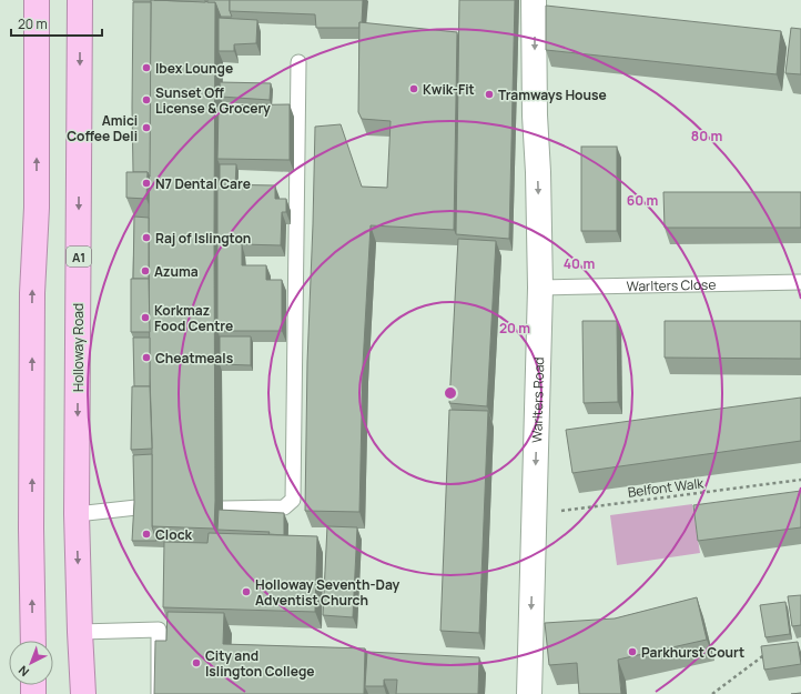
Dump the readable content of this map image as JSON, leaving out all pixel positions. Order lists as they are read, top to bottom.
{
  "streets": {
    "highway": ["A1", "Holloway Road"],
    "street": ["Warlters Road"],
    "lane": ["Warlters Close"],
    "path": ["Belfont Walk"]
  },
  "crossings": [
    ["Warlters Close", "Warlters Road"],
    ["Warlters Road", "Belfont Walk"]
  ],
  "one_way": ["Warlters Road"],
  "places": [
    "Ibex Lounge",
    "Kwik-Fit",
    "Tramways House",
    "Sunset Off License & Grocery",
    "Amici Coffee Deli",
    "N7 Dental Care",
    "Raj of Islington",
    "Azuma",
    "Korkmaz Food Centre",
    "Cheatmeals",
    "Clock",
    "Holloway Seventh-Day Adventist Church",
    "Parkhurst Court",
    "City and Islington College"
  ],
  "scale_bar": "20 m",
  "north": "bottom left",
  "rings": [
    "80 m",
    "60 m",
    "40 m",
    "20 m"
  ]
}
